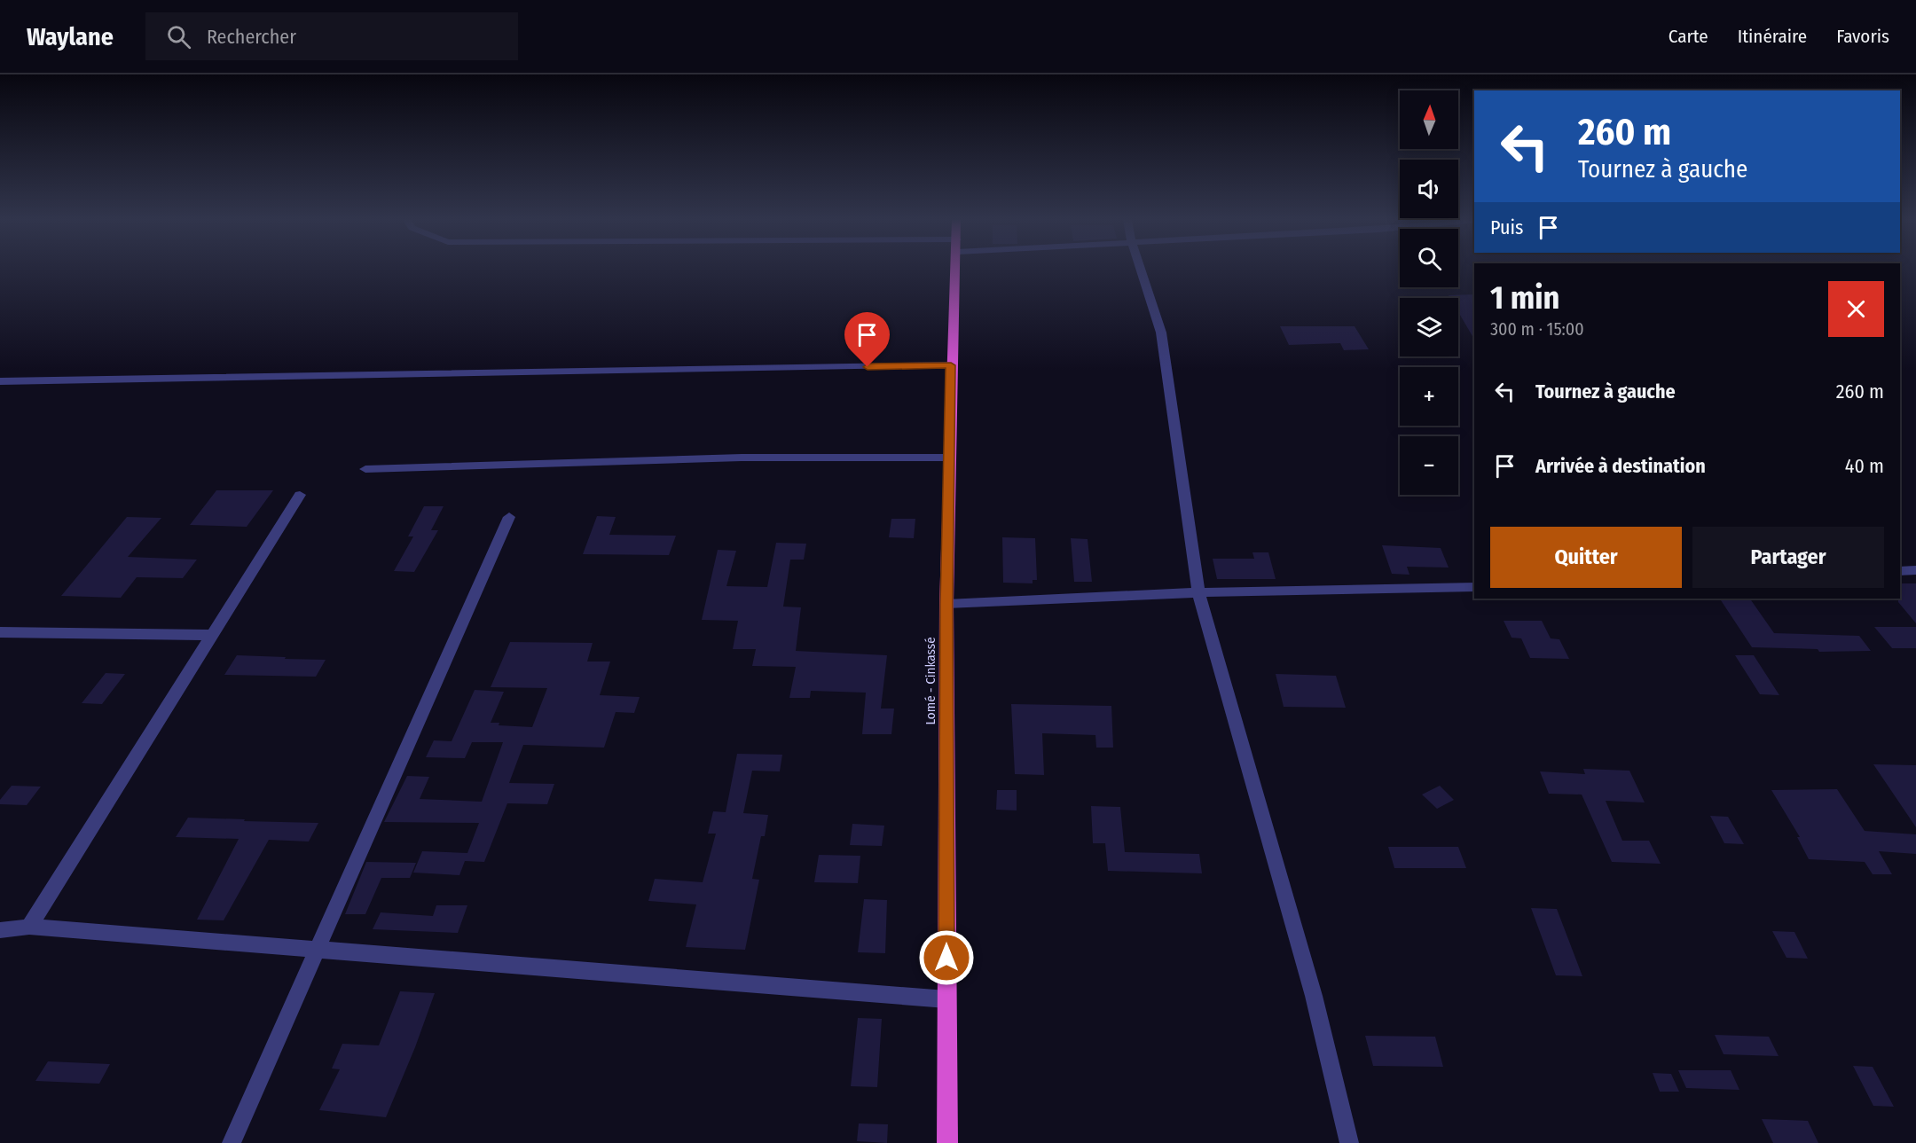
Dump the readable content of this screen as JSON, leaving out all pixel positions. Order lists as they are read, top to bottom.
{
  "streets": {
    "highway": ["Lomé - Cinkassé"]
  },
  "north": "top",
  "page": {
    "header": "Waylane",
    "search": "Rechercher",
    "nav": ["Carte", "Itinéraire", "Favoris"],
    "map_buttons": ["+", "−"],
    "turn": ["260 m", "Tournez à gauche"],
    "then": "Puis",
    "heading": ["1 min", "300 m · 15:00"],
    "list": [
      {
        "name": "Tournez à gauche",
        "value": "260 m"
      },
      {
        "name": "Arrivée à destination",
        "value": "40 m"
      }
    ],
    "buttons": ["Quitter", "Partager"]
  }
}
